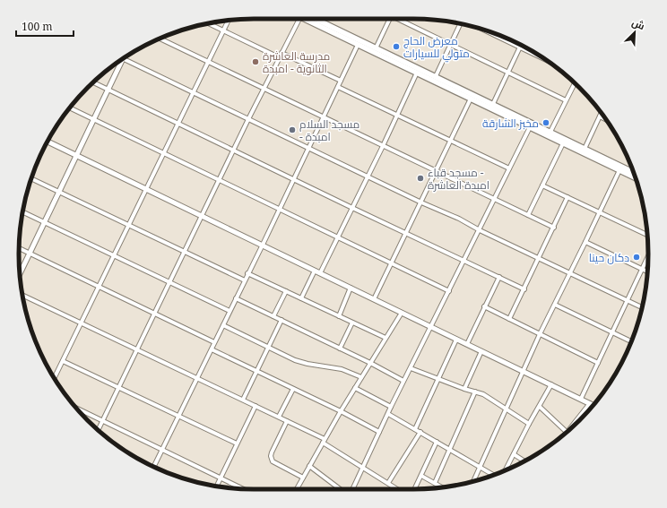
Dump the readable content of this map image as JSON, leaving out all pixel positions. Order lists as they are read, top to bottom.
{
  "places": [
    "معرض الحاج متولي للسيارات",
    "مدرسة العاشرة الثانوية - امبدة",
    "مخبز الشارقة",
    "مسجد السلام - امبدة",
    "مسجد قباء - امبدة العاشرة",
    "دكان حينا"
  ],
  "scale_bar": "100 m",
  "north": "top right"
}
